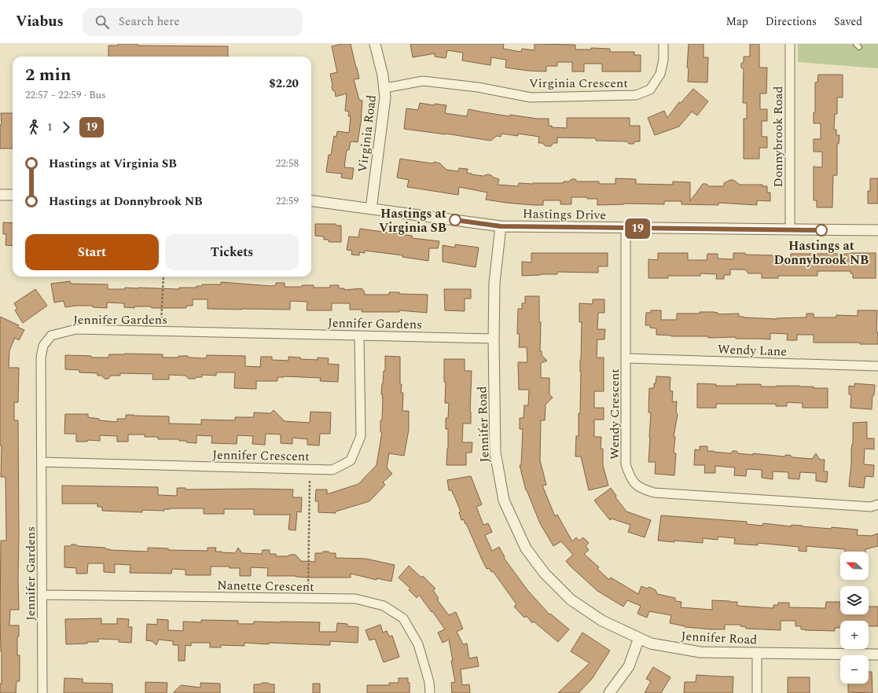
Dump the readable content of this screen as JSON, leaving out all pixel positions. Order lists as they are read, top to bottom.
{
  "streets": {
    "street": [
      "Virginia Crescent",
      "Virginia Road",
      "Donnybrook Road",
      "Hastings Drive",
      "Jennifer Gardens",
      "Wendy Lane",
      "Wendy Crescent",
      "Jennifer Road",
      "Jennifer Crescent",
      "Nanette Crescent"
    ]
  },
  "crossings": [
    ["Virginia Crescent", "Virginia Road"],
    ["Virginia Road", "Hastings Drive"],
    ["Donnybrook Road", "Hastings Drive"],
    ["Hastings Drive", "Wendy Crescent"],
    ["Hastings Drive", "Jennifer Road"],
    ["Jennifer Gardens", "Jennifer Road"],
    ["Jennifer Gardens", "Jennifer Crescent"],
    ["Jennifer Gardens", "Nanette Crescent"],
    ["Wendy Lane", "Wendy Crescent"]
  ],
  "places": ["Hastings at Virginia SB", "Hastings at Donnybrook NB"],
  "lines": ["bus line 19"],
  "north": "left",
  "page": {
    "header": "Viabus",
    "search": "Search here",
    "nav": ["Map", "Directions", "Saved"],
    "on_map": "19",
    "heading": ["2 min", "22:57 – 22:59 · Bus", "$2.20"],
    "legs": ["1", "19"],
    "list": [
      {
        "name": "Hastings at Virginia SB",
        "value": "22:58"
      },
      {
        "name": "Hastings at Donnybrook NB",
        "value": "22:59"
      }
    ],
    "buttons": ["Start", "Tickets"],
    "map_buttons": ["+", "−"]
  }
}
